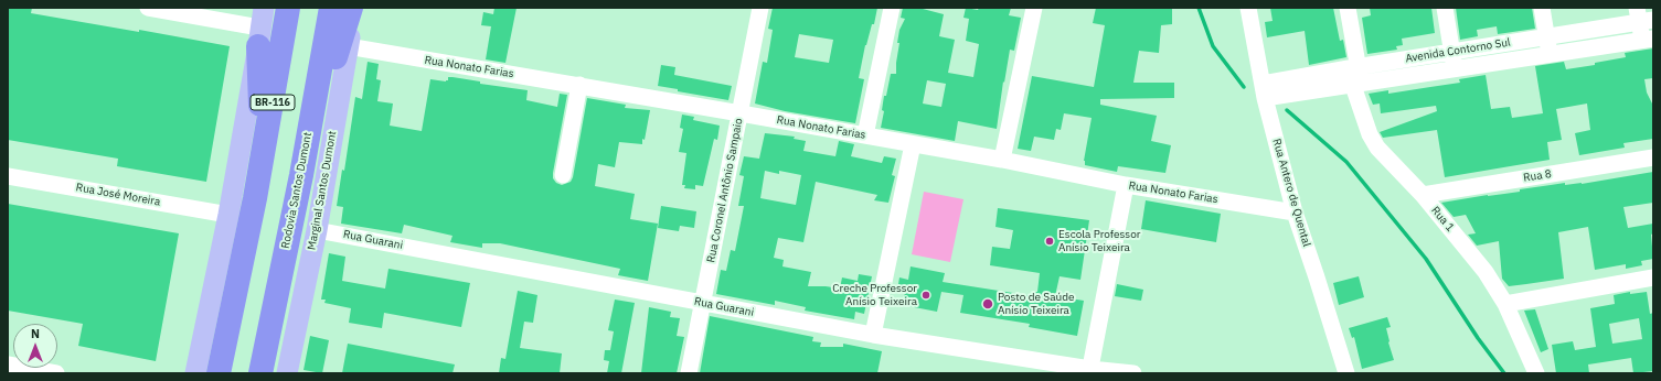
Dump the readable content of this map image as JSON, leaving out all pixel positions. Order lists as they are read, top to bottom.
{
  "streets": {
    "highway": ["BR-116", "Rodovia Santos Dumont"],
    "main road": ["Marginal Santos Dumont"],
    "street": [
      "Avenida Contorno Sul",
      "Rua Nonato Farias",
      "Rua 8",
      "Rua Coronel Antônio Sampaio",
      "Rua Antero de Quental",
      "Rua José Moreira",
      "Rua 1",
      "Rua Guarani"
    ]
  },
  "crossings": [
    ["Avenida Contorno Sul", "Rua Antero de Quental"],
    ["Avenida Contorno Sul", "Rua 1"],
    ["Rua Nonato Farias", "Marginal Santos Dumont"],
    ["Rua Nonato Farias", "Rua Coronel Antônio Sampaio"],
    ["Rua Nonato Farias", "Rua Antero de Quental"],
    ["BR-116", "Rua José Moreira"],
    ["Rua 8", "Rua 1"],
    ["Marginal Santos Dumont", "Rua Guarani"],
    ["Rua Coronel Antônio Sampaio", "Rua Guarani"]
  ],
  "places": ["Escola Professor Anísio Teixeira", "Creche Professor Anísio Teixeira", "Posto de Saúde Anísio Teixeira"],
  "north": "top"
}
